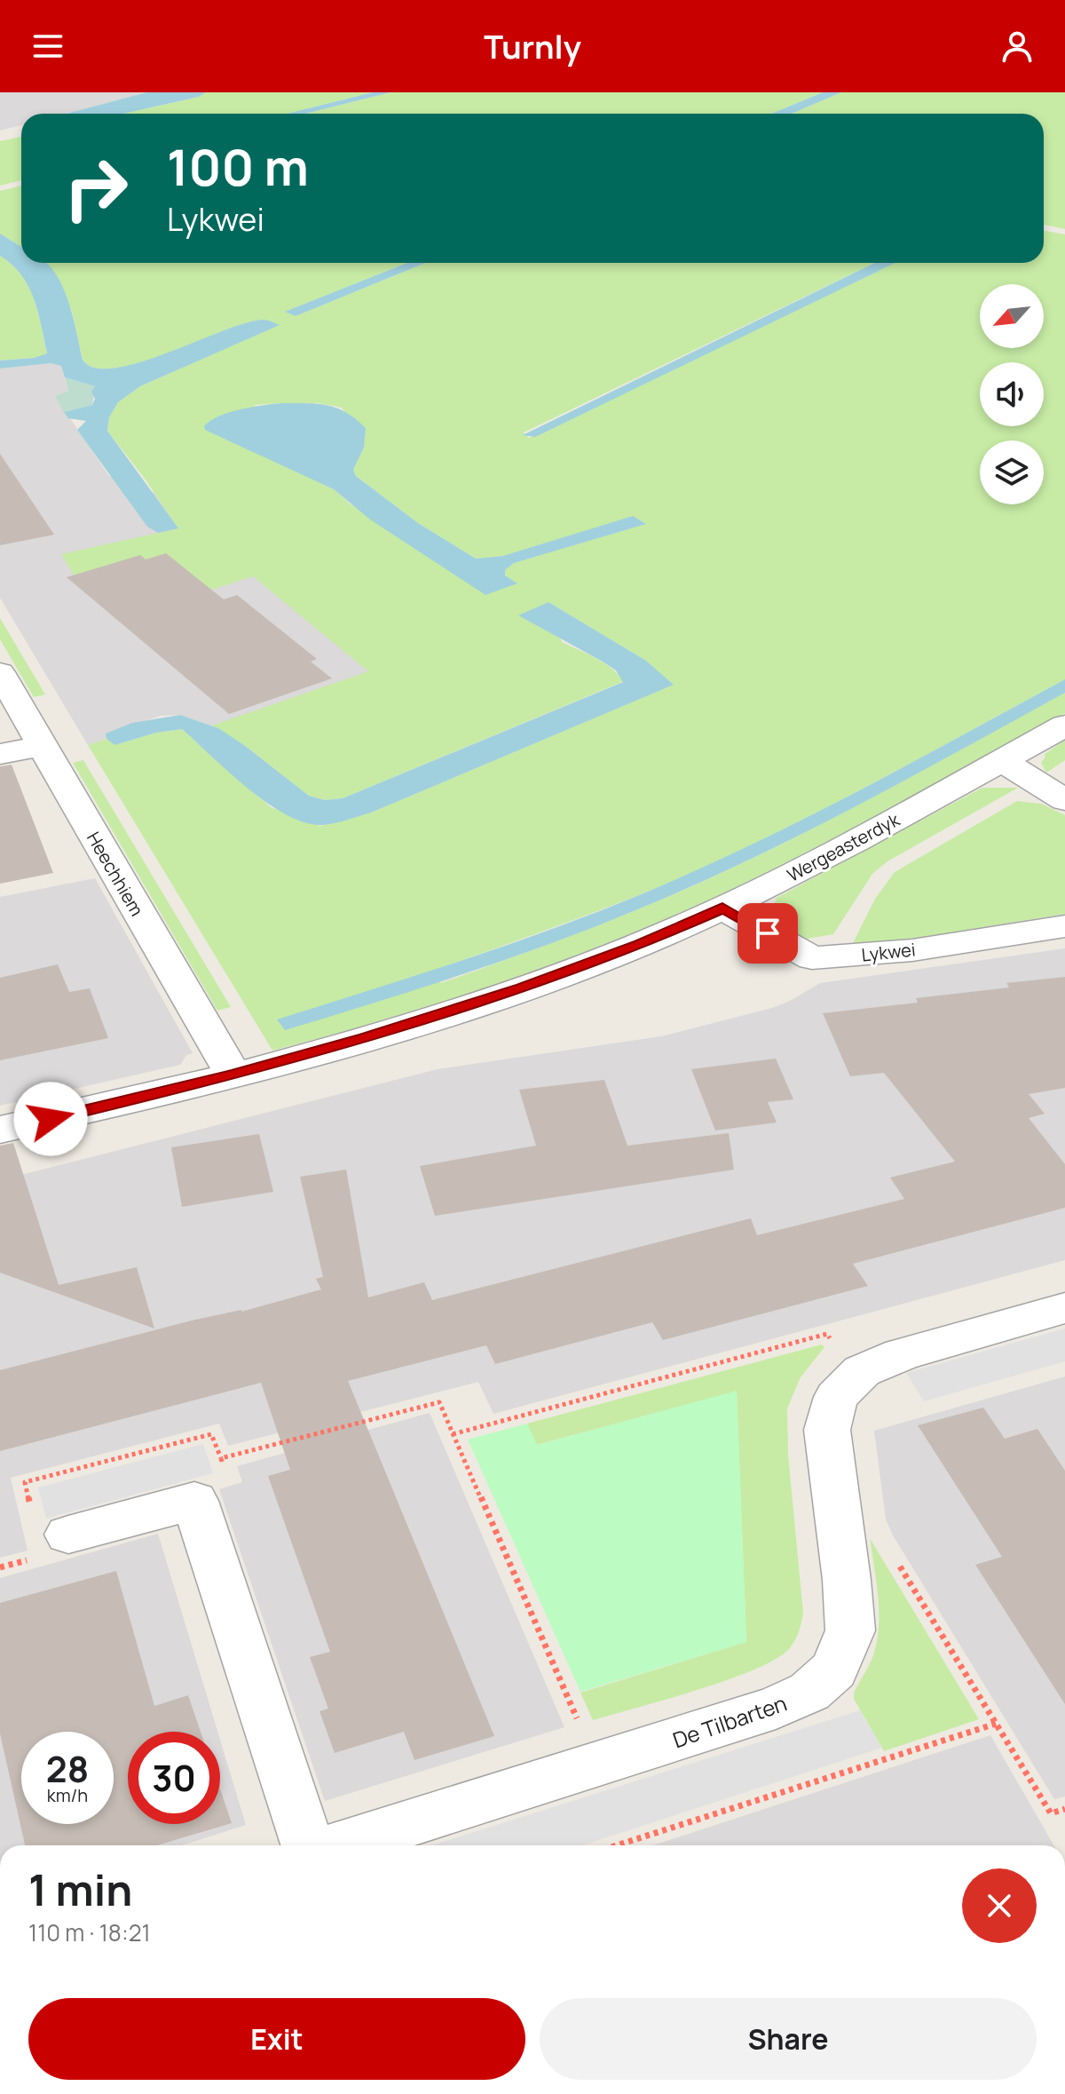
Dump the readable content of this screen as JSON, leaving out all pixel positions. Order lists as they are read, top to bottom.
{
  "streets": {
    "street": [
      "Wergeasterdyk",
      "Heechhiem",
      "Lykwei",
      "De Tilbarten"
    ]
  },
  "crossings": [
    ["Wergeasterdyk", "Heechhiem"],
    ["Wergeasterdyk", "Lykwei"]
  ],
  "north": "bottom left",
  "page": {
    "header": "Turnly",
    "turn": ["100 m", "Lykwei"],
    "speed": "28 km/h",
    "limit": "30",
    "heading": ["1 min", "110 m · 18:21"],
    "buttons": ["Exit", "Share"]
  }
}
